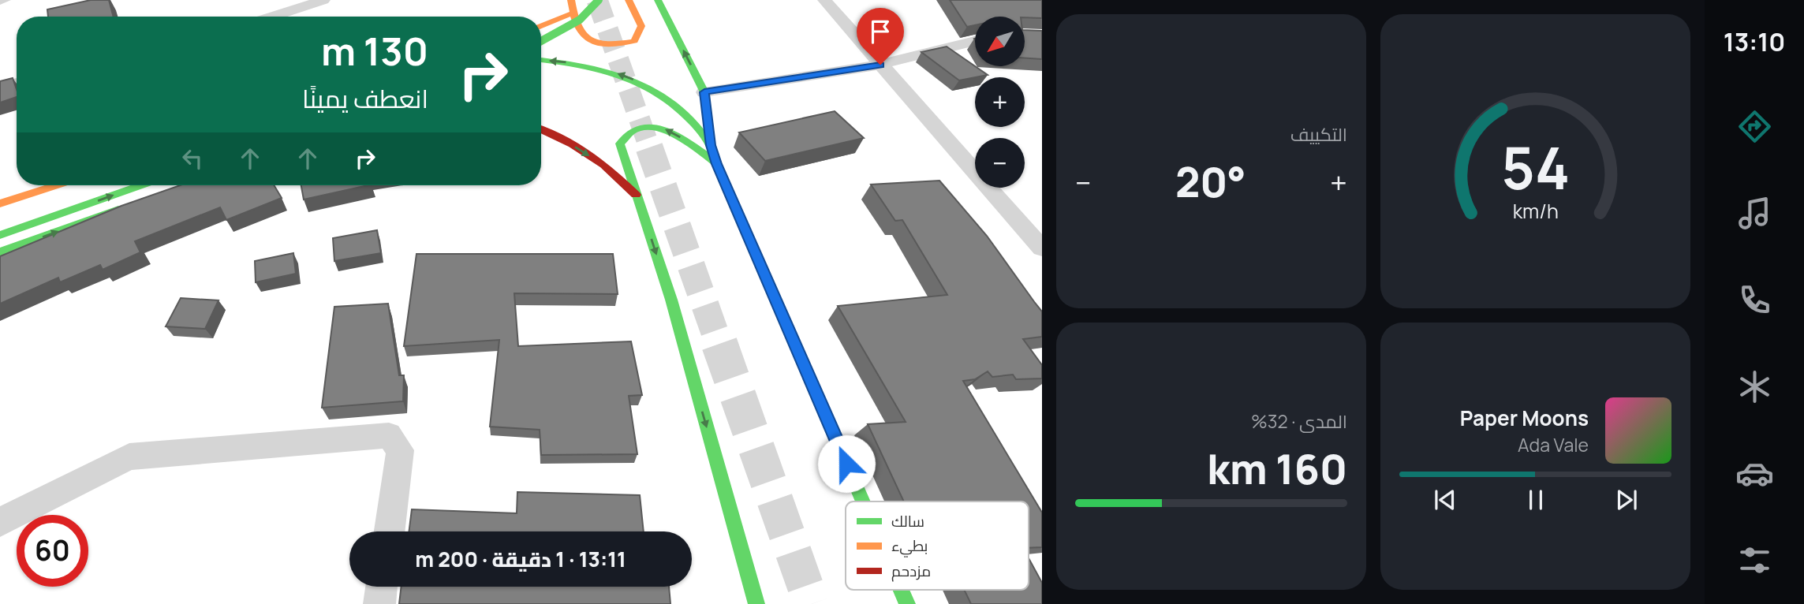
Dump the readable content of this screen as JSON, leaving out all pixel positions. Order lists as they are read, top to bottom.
{
  "legend": ["سالك", "بطيء", "مزدحم"],
  "north": "bottom left",
  "page": {
    "tabs": "13:10",
    "tile": [
      "التكييف",
      ["المدى · 32%", "160 km"]
    ],
    "map_buttons": ["+", "−"],
    "turn": ["130 m", "انعطف يمينًا"],
    "heat": ["−", "20°", "+"],
    "song": ["Paper Moons", "Ada Vale"],
    "limit": "60",
    "trip": "13:11 · 1 دقيقة · 200 m",
    "gauge": ["54", "km/h"]
  }
}
